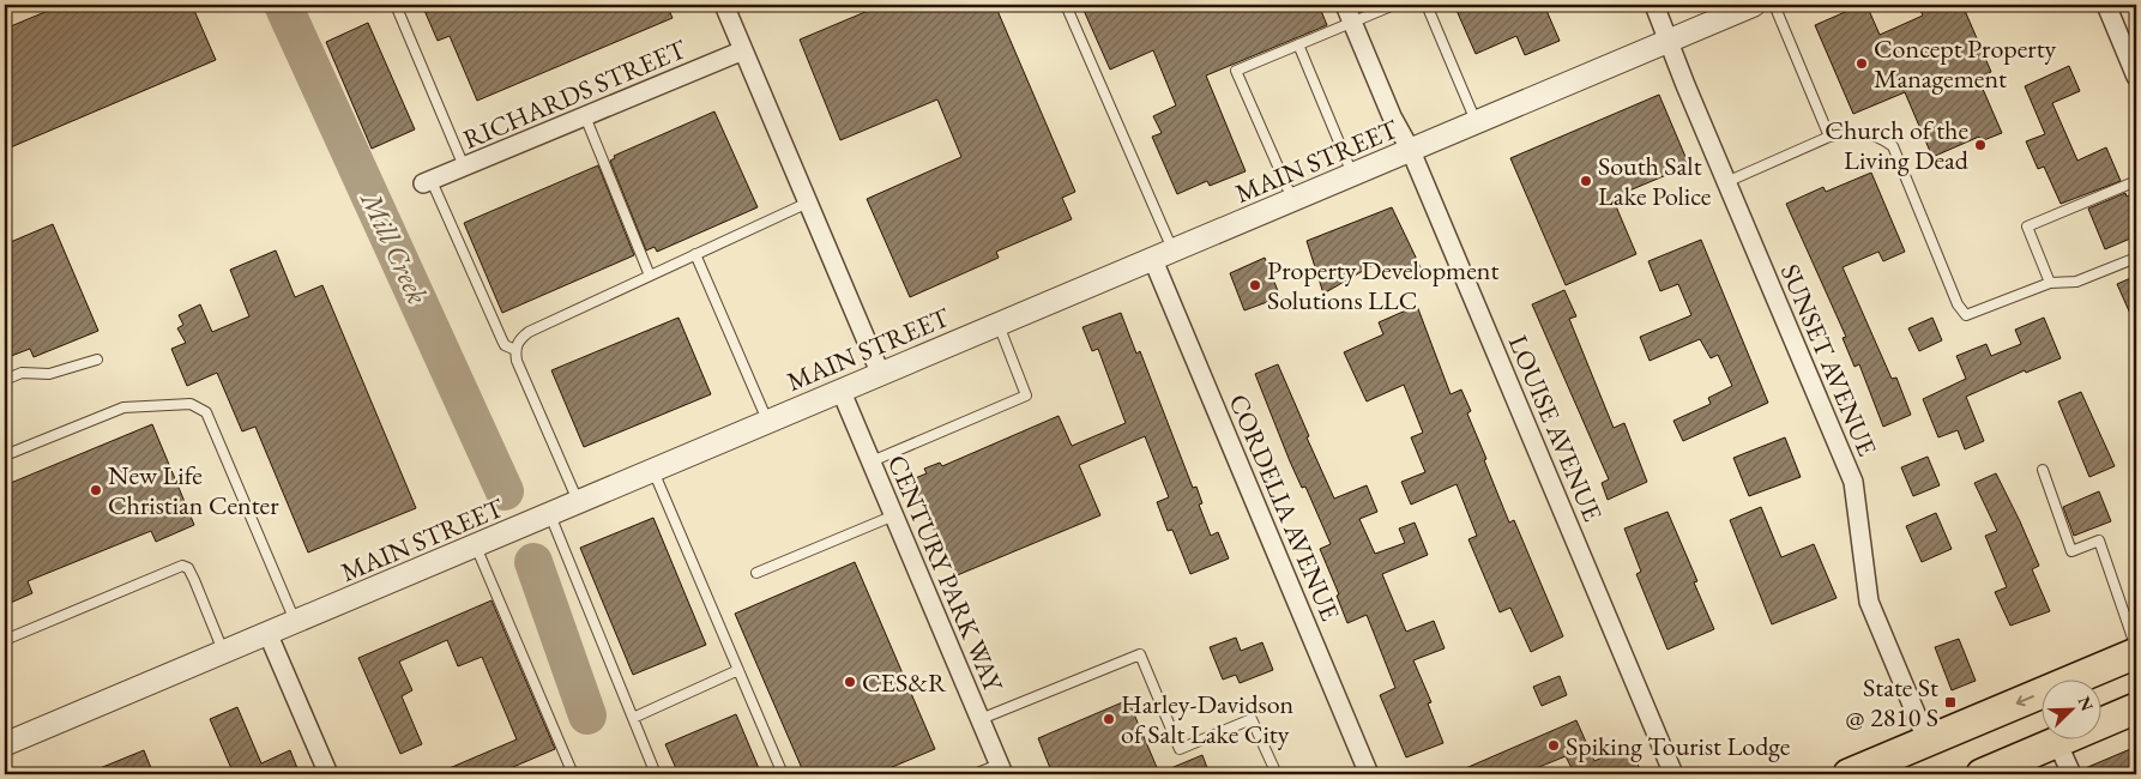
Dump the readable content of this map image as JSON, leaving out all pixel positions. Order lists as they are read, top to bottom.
{
  "streets": {
    "street": [
      "RICHARDS STREET",
      "MAIN STREET",
      "SUNSET AVENUE",
      "LOUISE AVENUE",
      "CORDELIA AVENUE",
      "CENTURY PARK WAY"
    ]
  },
  "crossings": [
    ["MAIN STREET", "SUNSET AVENUE"],
    ["MAIN STREET", "LOUISE AVENUE"],
    ["MAIN STREET", "CORDELIA AVENUE"],
    ["MAIN STREET", "CENTURY PARK WAY"]
  ],
  "water": ["Mill Creek"],
  "places": {
    "other": [
      "Concept Property Management",
      "Church of the Living Dead",
      "South Salt Lake Police",
      "Property Development Solutions LLC",
      "New Life Christian Center",
      "CES&R",
      "Harley-Davidson of Salt Lake City",
      "Spiking Tourist Lodge"
    ],
    "transit": ["State St @ 2810 S"]
  },
  "north": "top right"
}
